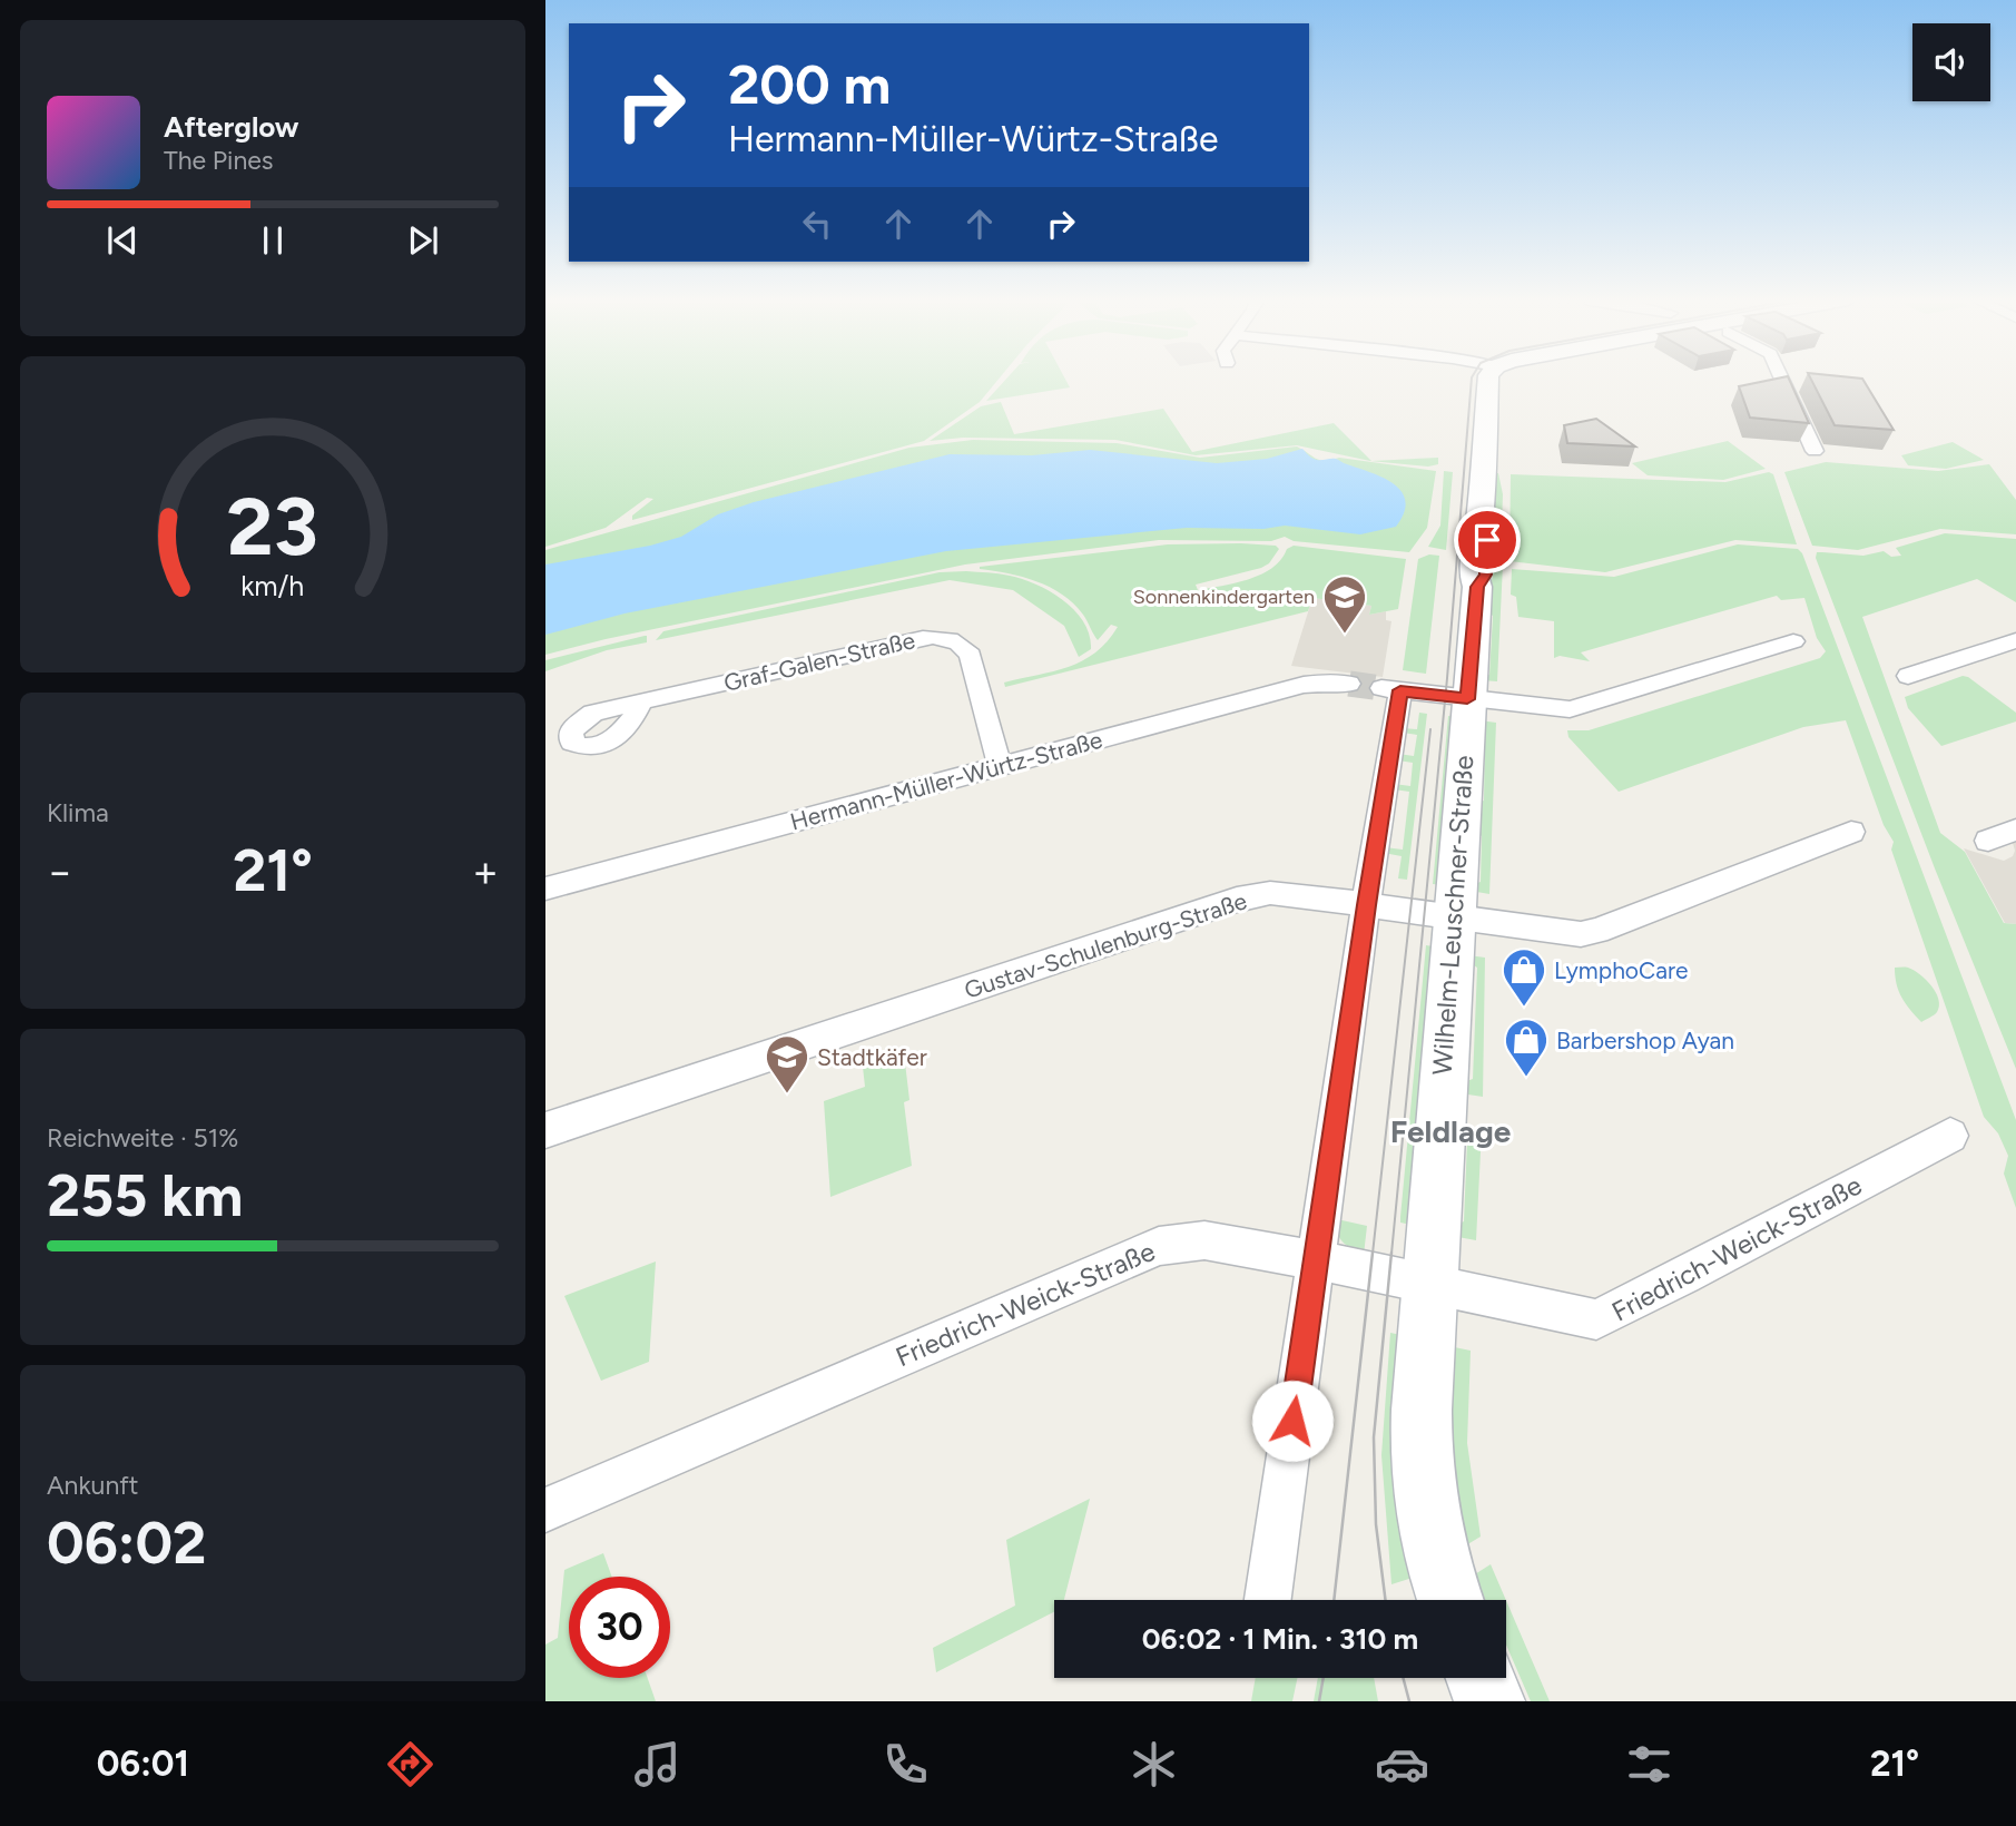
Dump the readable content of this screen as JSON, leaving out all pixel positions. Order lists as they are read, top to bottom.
{
  "streets": {
    "street": [
      "Graf-Galen-Straße",
      "Hermann-Müller-Würtz-Straße",
      "Wilhelm-Leuschner-Straße",
      "Gustav-Schulenburg-Straße",
      "Friedrich-Weick-Straße"
    ]
  },
  "crossings": [
    ["Graf-Galen-Straße", "Hermann-Müller-Würtz-Straße"],
    ["Wilhelm-Leuschner-Straße", "Gustav-Schulenburg-Straße"],
    ["Wilhelm-Leuschner-Straße", "Friedrich-Weick-Straße"]
  ],
  "districts": ["Feldlage"],
  "places": {
    "school or university": ["Sonnenkindergarten", "Stadtkäfer"],
    "shop": ["LymphoCare", "Barbershop Ayan"]
  },
  "page": {
    "turn": ["200 m", "Hermann-Müller-Würtz-Straße"],
    "song": ["Afterglow", "The Pines"],
    "tile": [
      "Klima",
      ["Reichweite · 51%", "255 km"],
      ["Ankunft", "06:02"]
    ],
    "heat": ["−", "21°", "+"],
    "limit": "30",
    "trip": "06:02 · 1 Min. · 310 m",
    "tabs": ["06:01", "21°"],
    "gauge": ["23", "km/h"]
  }
}
